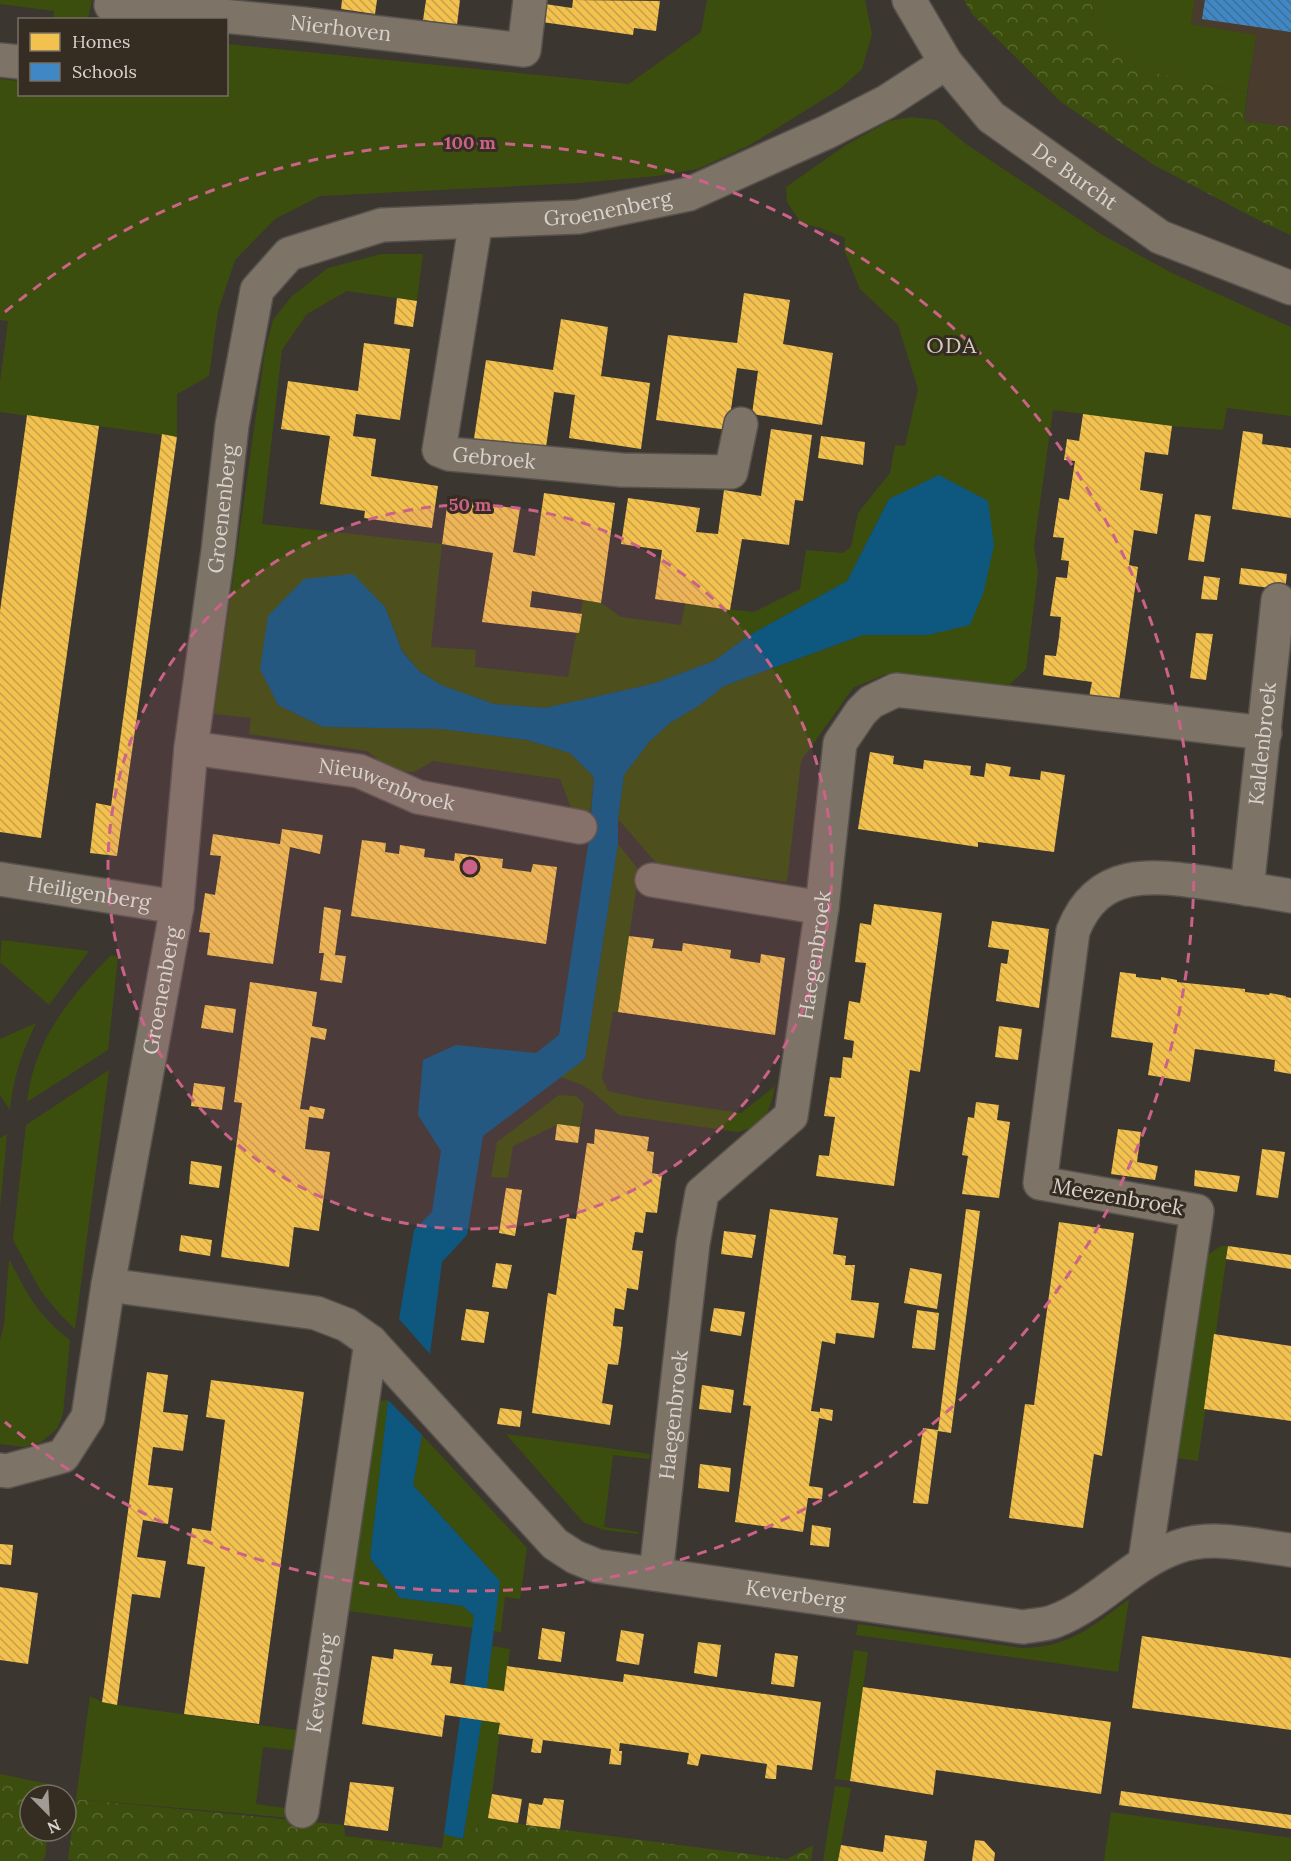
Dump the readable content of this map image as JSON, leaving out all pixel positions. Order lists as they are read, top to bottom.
{
  "streets": {
    "street": [
      "Nierhoven",
      "De Burcht",
      "Groenenberg",
      "Gebroek",
      "Kaldenbroek",
      "Nieuwenbroek",
      "Heiligenberg",
      "Haegenbroek",
      "Meezenbroek",
      "Keverberg"
    ]
  },
  "crossings": [
    ["De Burcht", "Groenenberg"],
    ["Groenenberg", "Gebroek"],
    ["Groenenberg", "Nieuwenbroek"],
    ["Groenenberg", "Heiligenberg"],
    ["Groenenberg", "Keverberg"],
    ["Kaldenbroek", "Haegenbroek"],
    ["Kaldenbroek", "Meezenbroek"],
    ["Haegenbroek", "Keverberg"],
    ["Meezenbroek", "Keverberg"]
  ],
  "districts": ["ODA"],
  "legend": ["Homes", "Schools"],
  "north": "bottom right",
  "rings": ["100 m", "50 m"]
}
